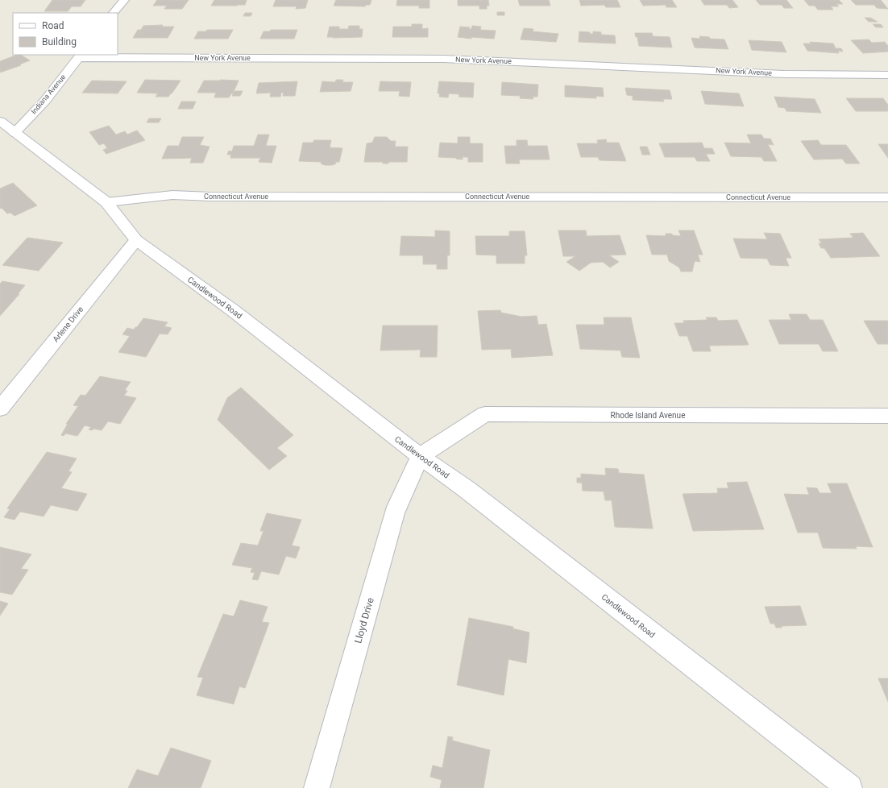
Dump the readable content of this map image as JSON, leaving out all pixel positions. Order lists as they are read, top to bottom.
{
  "streets": {
    "street": [
      "New York Avenue",
      "Indiana Avenue",
      "Connecticut Avenue",
      "Candlewood Road",
      "Arlene Drive",
      "Rhode Island Avenue",
      "Lloyd Drive"
    ]
  },
  "crossings": [
    ["New York Avenue", "Indiana Avenue"],
    ["Indiana Avenue", "Candlewood Road"],
    ["Connecticut Avenue", "Candlewood Road"],
    ["Candlewood Road", "Arlene Drive"],
    ["Candlewood Road", "Rhode Island Avenue"],
    ["Candlewood Road", "Lloyd Drive"],
    ["Rhode Island Avenue", "Lloyd Drive"]
  ],
  "legend": ["Road", "Building"]
}
